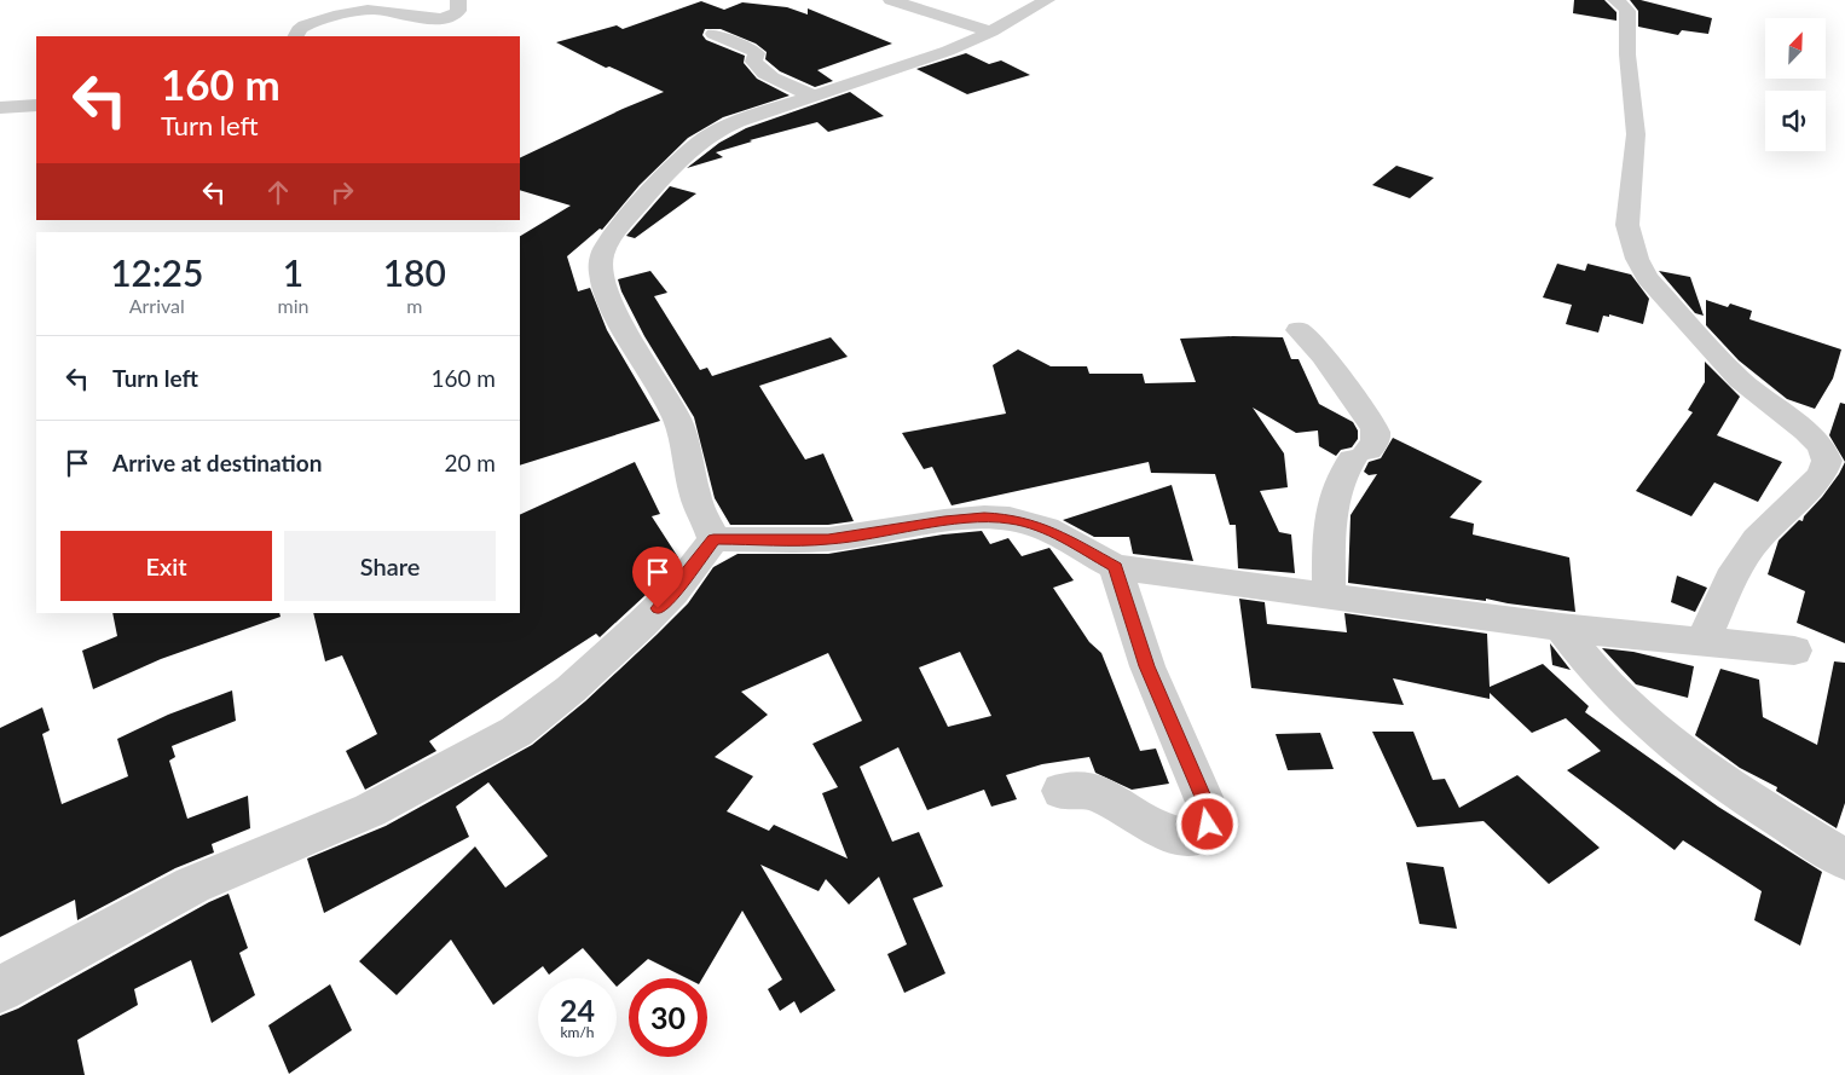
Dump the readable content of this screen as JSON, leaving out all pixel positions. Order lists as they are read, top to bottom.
{
  "north": "top right",
  "page": {
    "turn": ["160 m", "Turn left"],
    "eta": [
      "12:25",
      "Arrival",
      "1",
      "min",
      "180",
      "m"
    ],
    "list": [
      {
        "name": "Turn left",
        "value": "160 m"
      },
      {
        "name": "Arrive at destination",
        "value": "20 m"
      }
    ],
    "buttons": ["Exit", "Share"],
    "speed": "24 km/h",
    "limit": "30"
  }
}
